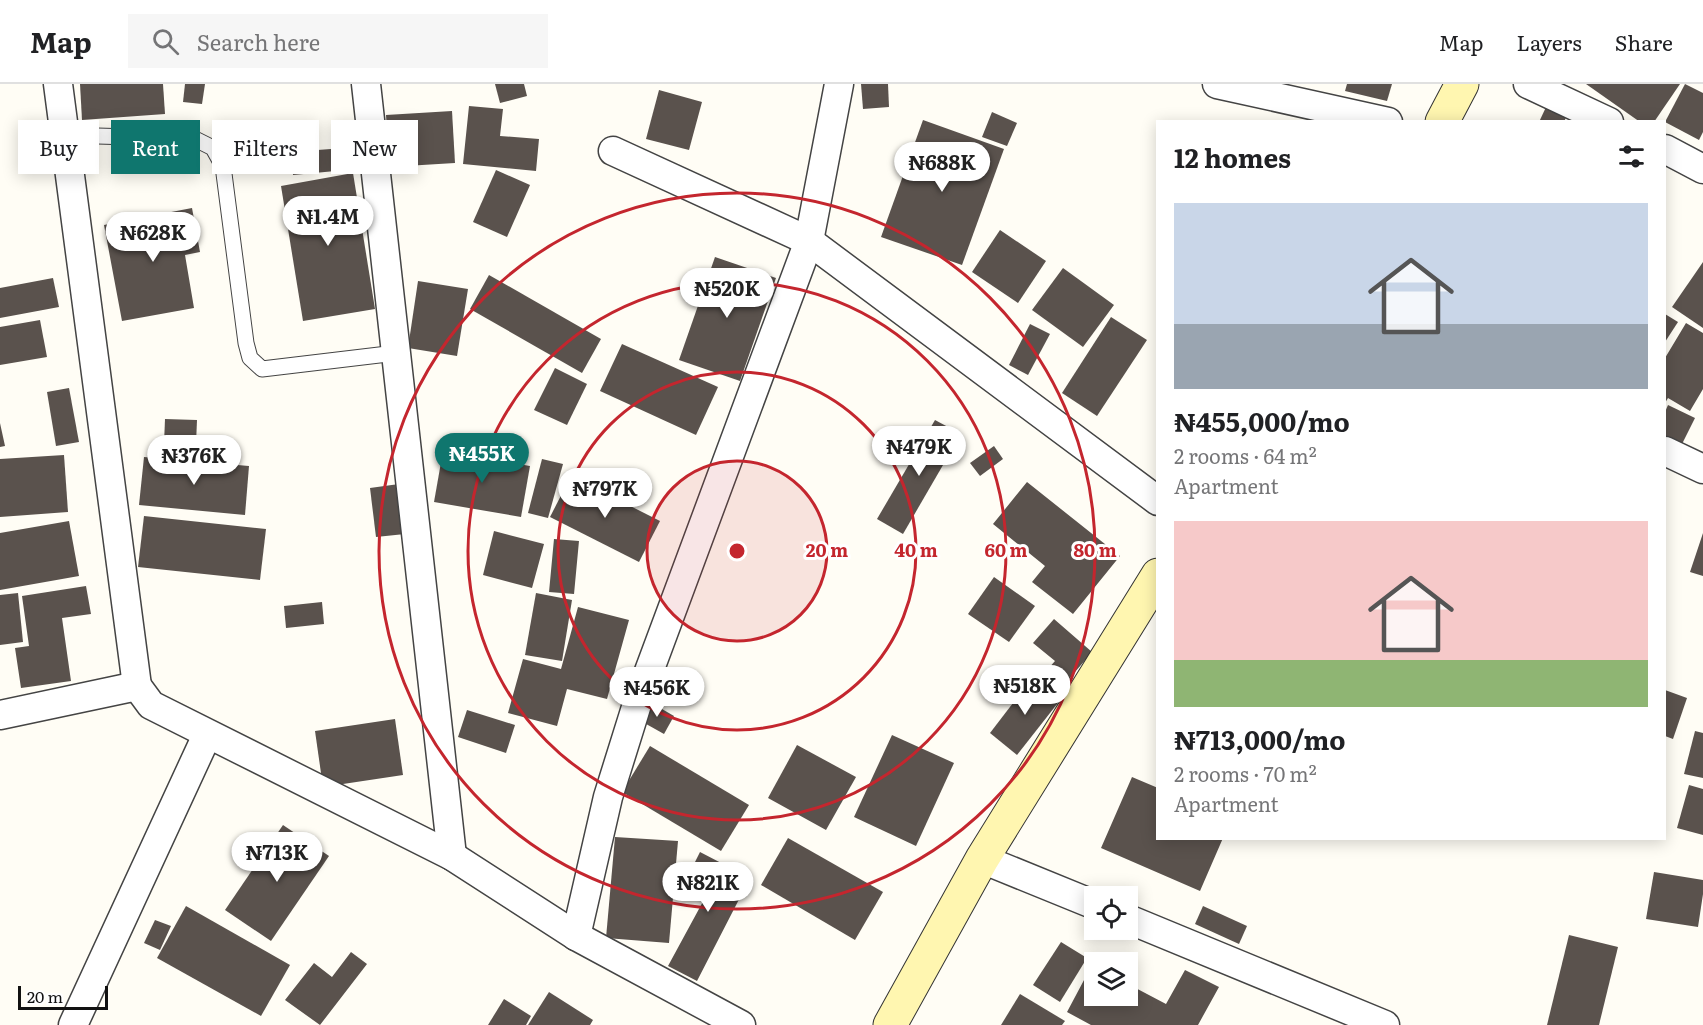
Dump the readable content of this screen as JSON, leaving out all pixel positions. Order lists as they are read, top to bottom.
{
  "scale_bar": "20 m",
  "page": {
    "header": "Map",
    "search": "Search here",
    "nav": ["Map", "Layers", "Share"],
    "chip": [
      "Buy",
      "Rent",
      "Filters",
      "New"
    ],
    "heading": "12 homes",
    "price": [
      "₦688K",
      "₦1.4M",
      "₦628K",
      "₦520K",
      "₦479K",
      "₦455K",
      "₦376K",
      "₦797K",
      "₦518K",
      "₦456K",
      "₦713K",
      "₦821K"
    ],
    "list": [
      {
        "name": "₦455,000/mo",
        "note": "2 rooms · 64 m² · Apartment"
      },
      {
        "name": "₦713,000/mo",
        "note": "2 rooms · 70 m² · Apartment"
      }
    ],
    "scale": "20 m"
  },
  "rings": [
    "20 m",
    "40 m",
    "60 m",
    "80 m"
  ]
}
